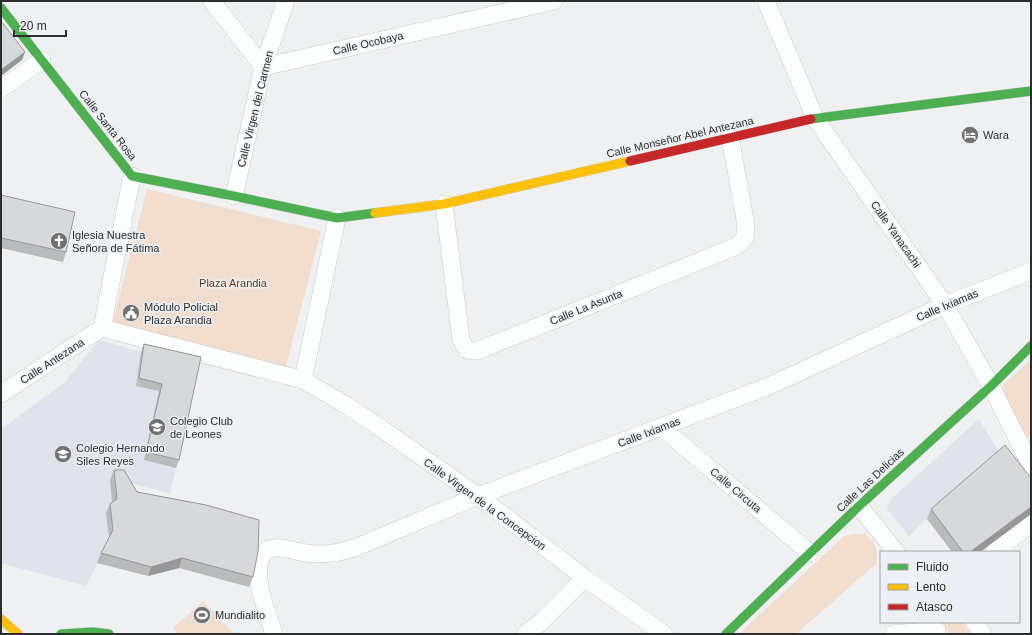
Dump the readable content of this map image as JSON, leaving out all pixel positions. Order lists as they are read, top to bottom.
{
  "streets": {
    "street": [
      "Calle Ocobaya",
      "Calle Virgen del Carmen",
      "Calle Santa Rosa",
      "Calle Monseñor Abel Antezana",
      "Calle Yanacachi",
      "Calle Ixiamas",
      "Calle La Asunta",
      "Calle Antezana",
      "Calle Las Delicias",
      "Calle Circuta",
      "Calle Virgen de la Concepcion"
    ]
  },
  "crossings": [
    ["Calle Ocobaya", "Calle Virgen del Carmen"],
    ["Calle Virgen del Carmen", "Calle Santa Rosa"],
    ["Calle Santa Rosa", "Calle Monseñor Abel Antezana"],
    ["Calle Monseñor Abel Antezana", "Calle Yanacachi"],
    ["Calle Monseñor Abel Antezana", "Calle La Asunta"],
    ["Calle Yanacachi", "Calle Ixiamas"],
    ["Calle Yanacachi", "Calle Las Delicias"],
    ["Calle Ixiamas", "Calle Circuta"],
    ["Calle Ixiamas", "Calle Virgen de la Concepcion"],
    ["Calle Antezana", "Calle Virgen de la Concepcion"],
    ["Calle Las Delicias", "Calle Circuta"]
  ],
  "parks": ["Plaza Arandia"],
  "places": {
    "hotel": ["Wara"],
    "church": ["Iglesia Nuestra Señora de Fátima"],
    "public building": ["Módulo Policial Plaza Arandia"],
    "school or university": ["Colegio Club de Leones", "Colegio Hernando Siles Reyes"],
    "sports": ["Mundialito"]
  },
  "legend": ["Fluido", "Lento", "Atasco"],
  "scale_bar": "20 m"
}
